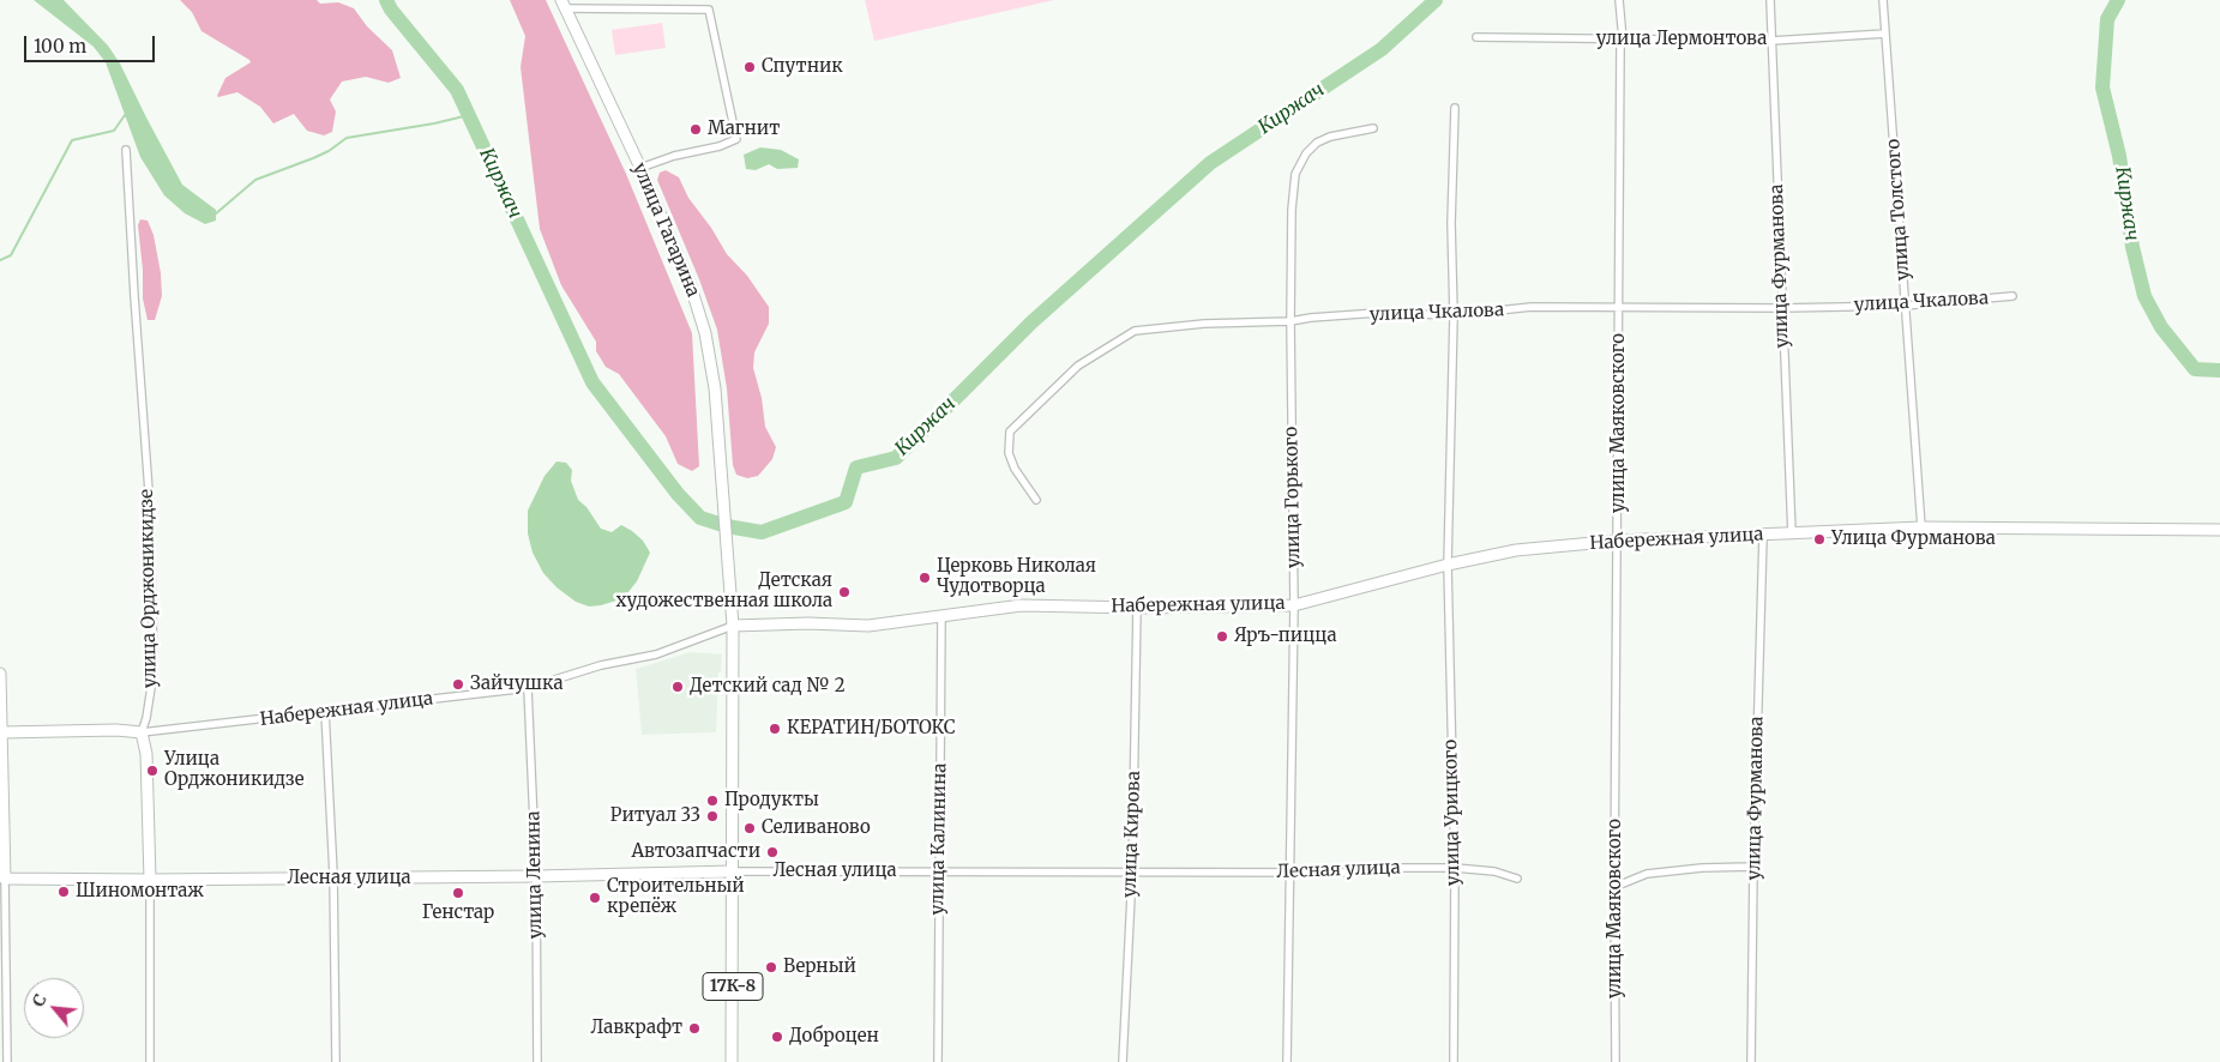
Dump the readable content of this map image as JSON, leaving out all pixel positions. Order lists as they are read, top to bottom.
{
  "streets": {
    "main road": [
      "улица Гагарина",
      "Набережная улица",
      "улица Орджоникидзе",
      "Лесная улица",
      "17К-8"
    ],
    "street": [
      "улица Лермонтова",
      "улица Толстого",
      "улица Фурманова",
      "улица Чкалова",
      "улица Маяковского",
      "улица Горького",
      "улица Урицкого",
      "улица Кирова",
      "улица Калинина",
      "улица Ленина"
    ]
  },
  "crossings": [
    ["улица Лермонтова", "улица Толстого"],
    ["улица Лермонтова", "улица Фурманова"],
    ["улица Лермонтова", "улица Маяковского"],
    ["улица Толстого", "улица Чкалова"],
    ["улица Толстого", "Набережная улица"],
    ["улица Гагарина", "Набережная улица"],
    ["улица Гагарина", "Лесная улица"],
    ["улица Гагарина", "17К-8"],
    ["улица Фурманова", "улица Чкалова"],
    ["улица Фурманова", "Набережная улица"],
    ["улица Чкалова", "улица Маяковского"],
    ["улица Чкалова", "улица Горького"],
    ["улица Чкалова", "улица Урицкого"],
    ["улица Маяковского", "Набережная улица"],
    ["улица Горького", "Набережная улица"],
    ["улица Горького", "Лесная улица"],
    ["Набережная улица", "улица Орджоникидзе"],
    ["Набережная улица", "улица Урицкого"],
    ["Набережная улица", "улица Кирова"],
    ["Набережная улица", "улица Калинина"],
    ["Набережная улица", "улица Ленина"],
    ["улица Орджоникидзе", "Лесная улица"],
    ["улица Урицкого", "Лесная улица"],
    ["улица Кирова", "Лесная улица"],
    ["улица Калинина", "Лесная улица"],
    ["Лесная улица", "улица Ленина"],
    ["Лесная улица", "17К-8"]
  ],
  "water": ["Киржач"],
  "places": [
    "Спутник",
    "Магнит",
    "Улица Фурманова",
    "Церковь Николая Чудотворца",
    "Детская художественная школа",
    "Яръ-пицца",
    "Зайчушка",
    "Детский сад № 2",
    "КЕРАТИН/БОТОКС",
    "Улица Орджоникидзе",
    "Продукты",
    "Ритуал 33",
    "Селиваново",
    "Автозапчасти",
    "Шиномонтаж",
    "Генстар",
    "Строительный крепёж",
    "Верный",
    "Лавкрафт",
    "Доброцен"
  ],
  "scale_bar": "100 m",
  "north": "top left"
}
